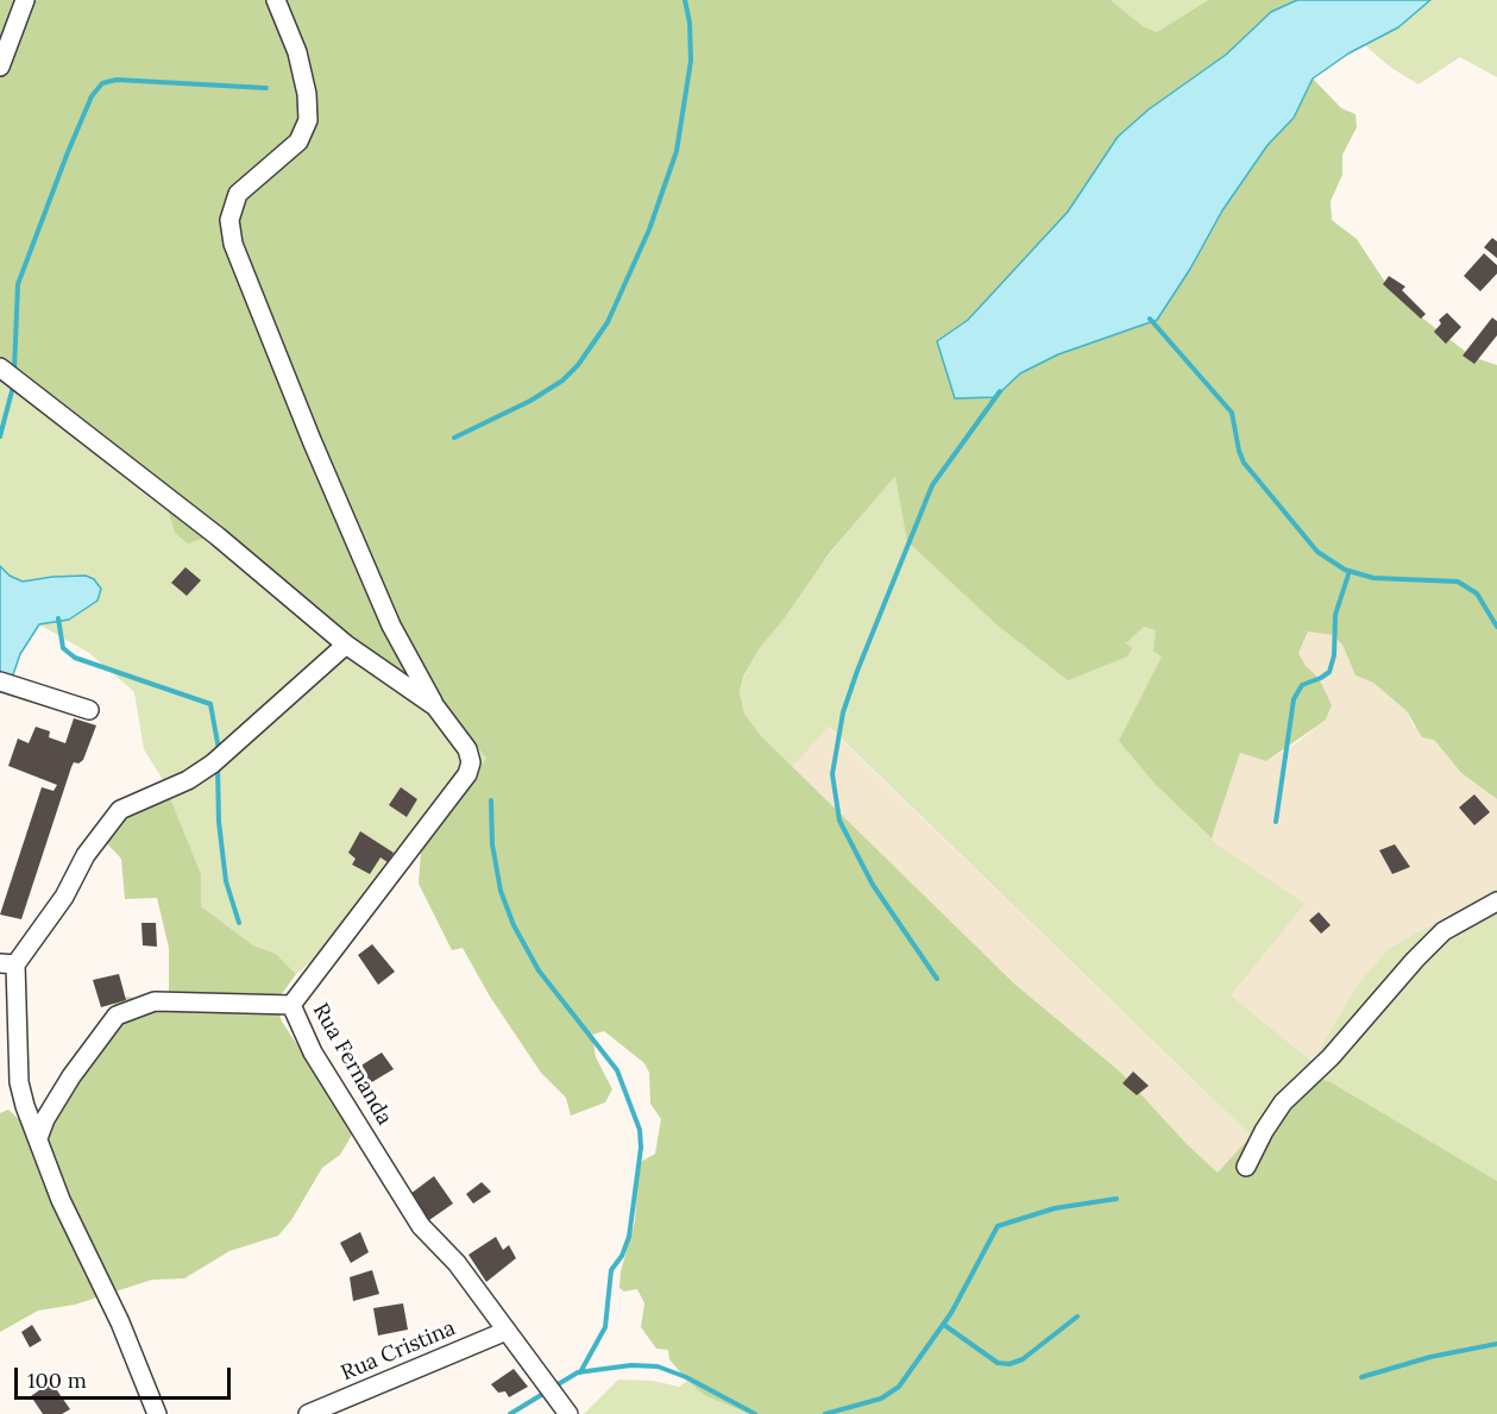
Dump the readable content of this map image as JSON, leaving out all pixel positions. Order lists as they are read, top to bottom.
{
  "streets": {
    "street": ["Rua Fernanda", "Rua Cristina"]
  },
  "crossings": [
    ["Rua Fernanda", "Rua Cristina"]
  ],
  "scale_bar": "100 m"
}
